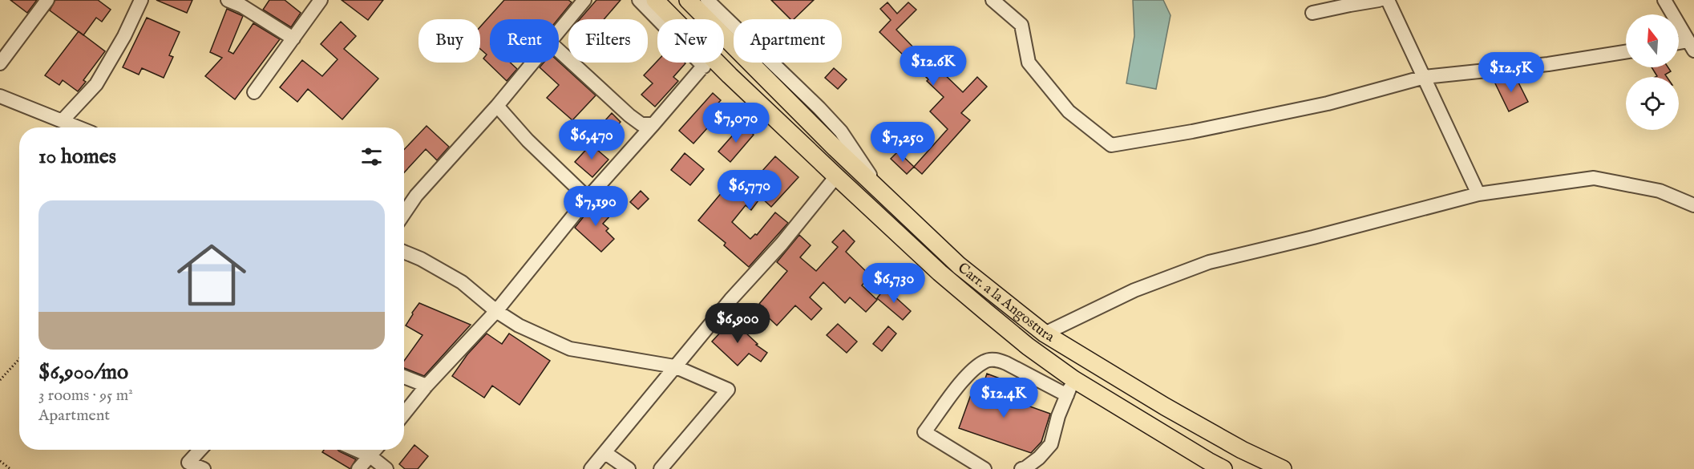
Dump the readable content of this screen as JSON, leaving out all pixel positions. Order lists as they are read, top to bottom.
{
  "streets": {
    "main road": ["Carr. a la Angostura"]
  },
  "north": "top",
  "page": {
    "chip": [
      "Buy",
      "Rent",
      "Filters",
      "New",
      "Apartment"
    ],
    "price": [
      "$12.6K",
      "$12.5K",
      "$7,070",
      "$6,470",
      "$7,250",
      "$6,770",
      "$7,190",
      "$6,730",
      "$6,900",
      "$12.4K"
    ],
    "heading": "10 homes",
    "list": [
      {
        "name": "$6,900/mo",
        "note": "3 rooms · 95 m² · Apartment"
      }
    ]
  }
}
